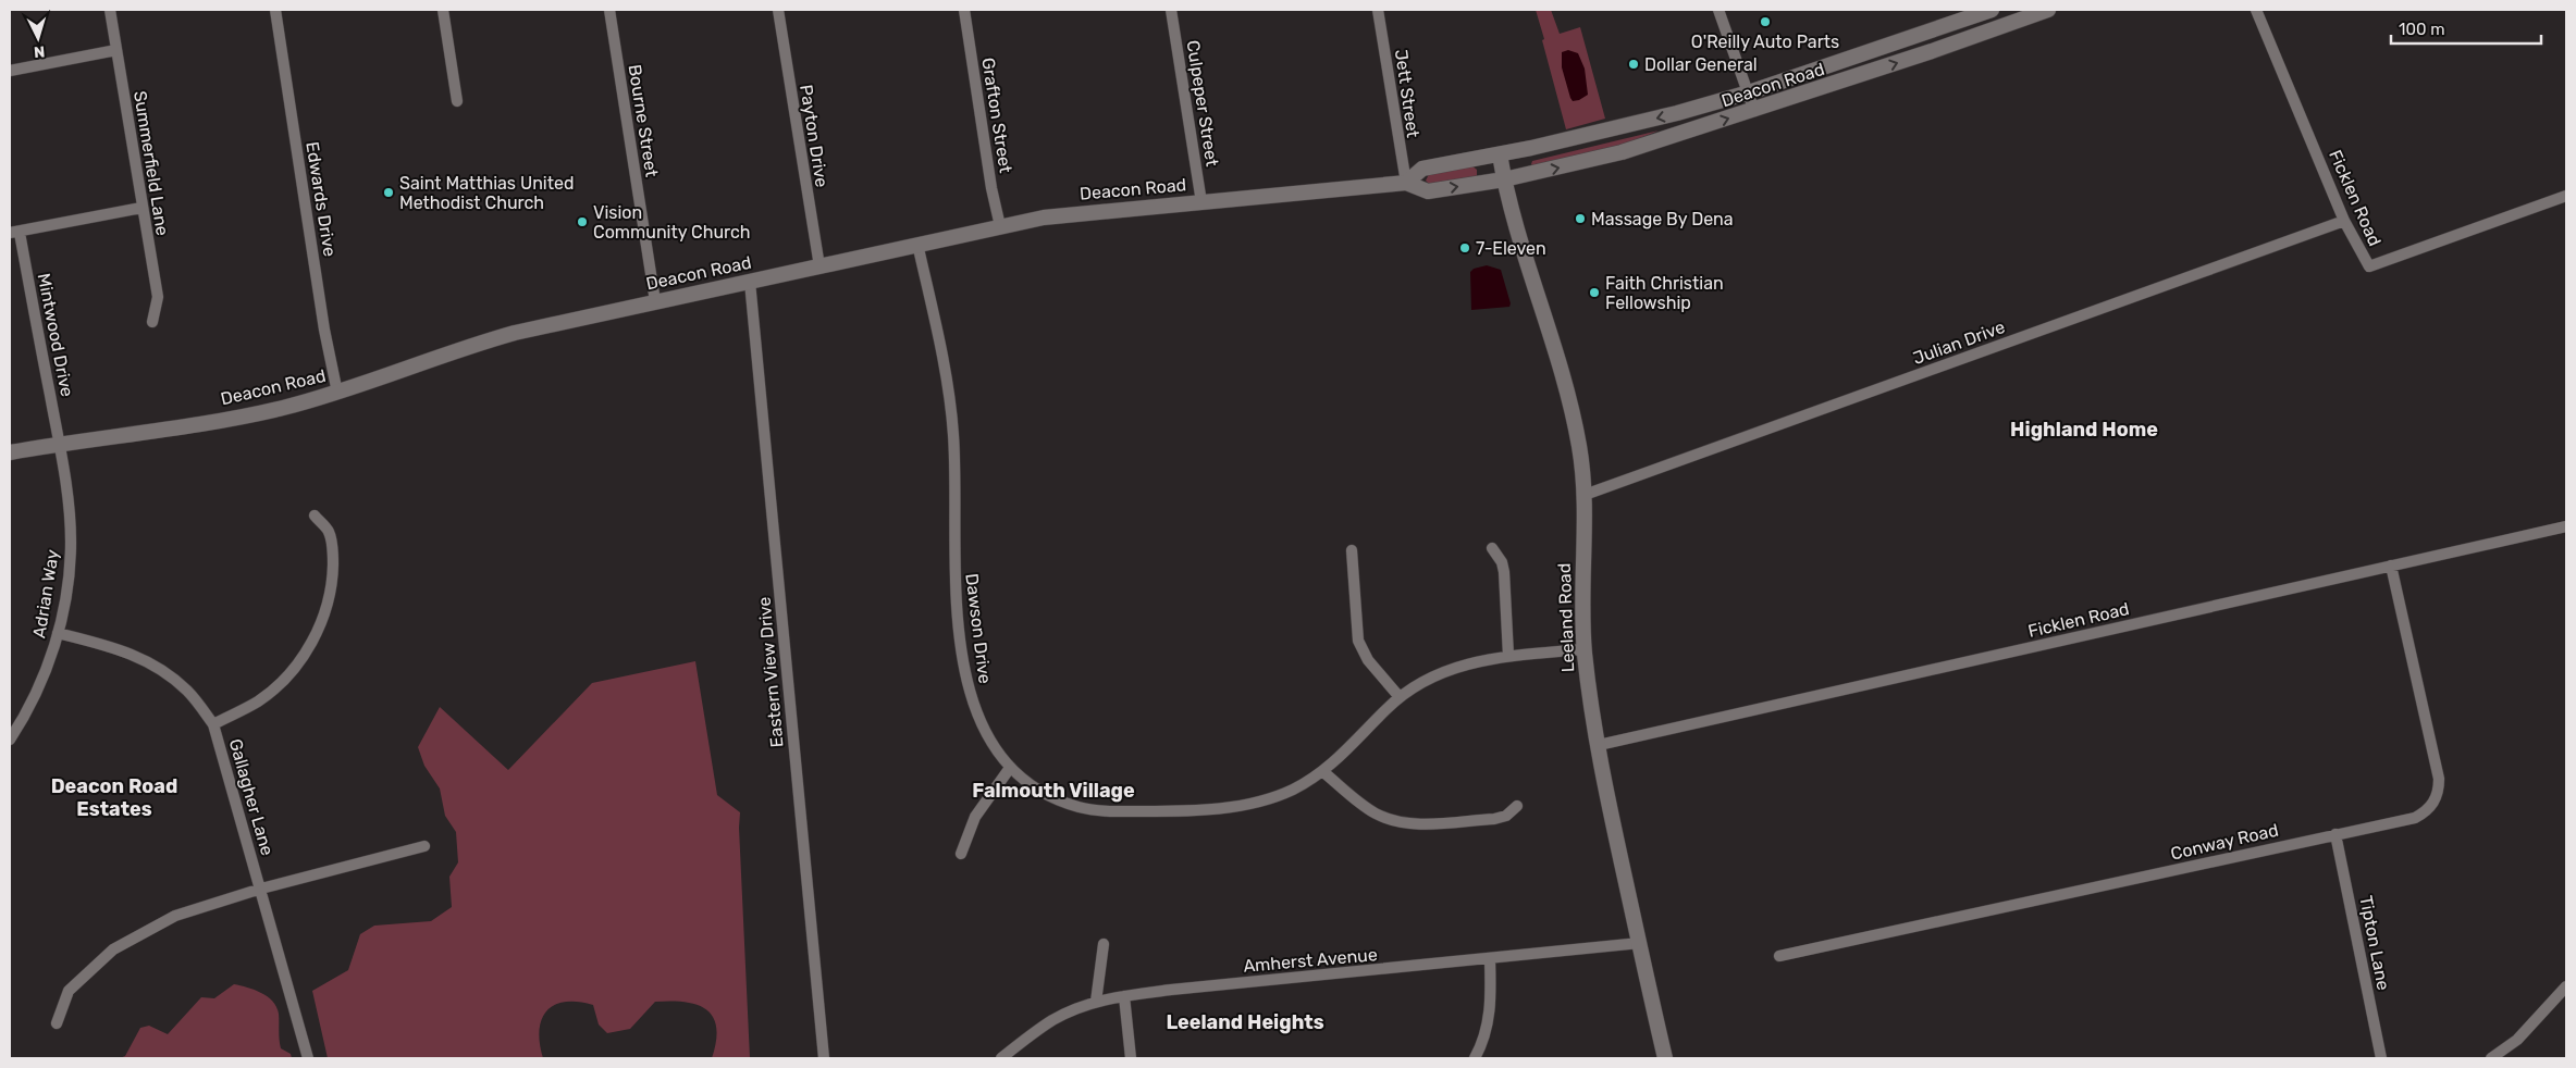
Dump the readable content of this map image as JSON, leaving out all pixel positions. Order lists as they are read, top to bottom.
{
  "streets": {
    "main road": ["Deacon Road", "Leeland Road"],
    "street": [
      "Jett Street",
      "Culpeper Street",
      "Grafton Street",
      "Bourne Street",
      "Payton Drive",
      "Summerfield Lane",
      "Ficklen Road",
      "Edwards Drive",
      "Mintwood Drive",
      "Julian Drive",
      "Adrian Way",
      "Dawson Drive",
      "Eastern View Drive",
      "Gallagher Lane",
      "Conway Road",
      "Tipton Lane",
      "Amherst Avenue"
    ]
  },
  "crossings": [
    ["Deacon Road", "Jett Street"],
    ["Deacon Road", "Culpeper Street"],
    ["Deacon Road", "Grafton Street"],
    ["Deacon Road", "Bourne Street"],
    ["Deacon Road", "Payton Drive"],
    ["Deacon Road", "Edwards Drive"],
    ["Deacon Road", "Mintwood Drive"],
    ["Deacon Road", "Adrian Way"],
    ["Deacon Road", "Leeland Road"],
    ["Deacon Road", "Dawson Drive"],
    ["Deacon Road", "Eastern View Drive"],
    ["Ficklen Road", "Julian Drive"],
    ["Ficklen Road", "Leeland Road"],
    ["Ficklen Road", "Conway Road"],
    ["Mintwood Drive", "Adrian Way"],
    ["Julian Drive", "Leeland Road"],
    ["Adrian Way", "Gallagher Lane"],
    ["Leeland Road", "Dawson Drive"],
    ["Leeland Road", "Amherst Avenue"],
    ["Conway Road", "Tipton Lane"]
  ],
  "districts": [
    "Highland Home",
    "Deacon Road Estates",
    "Falmouth Village",
    "Leeland Heights"
  ],
  "places": [
    "O'Reilly Auto Parts",
    "Dollar General",
    "Saint Matthias United Methodist Church",
    "Massage By Dena",
    "Vision Community Church",
    "7-Eleven",
    "Faith Christian Fellowship"
  ],
  "scale_bar": "100 m",
  "north": "bottom"
}
